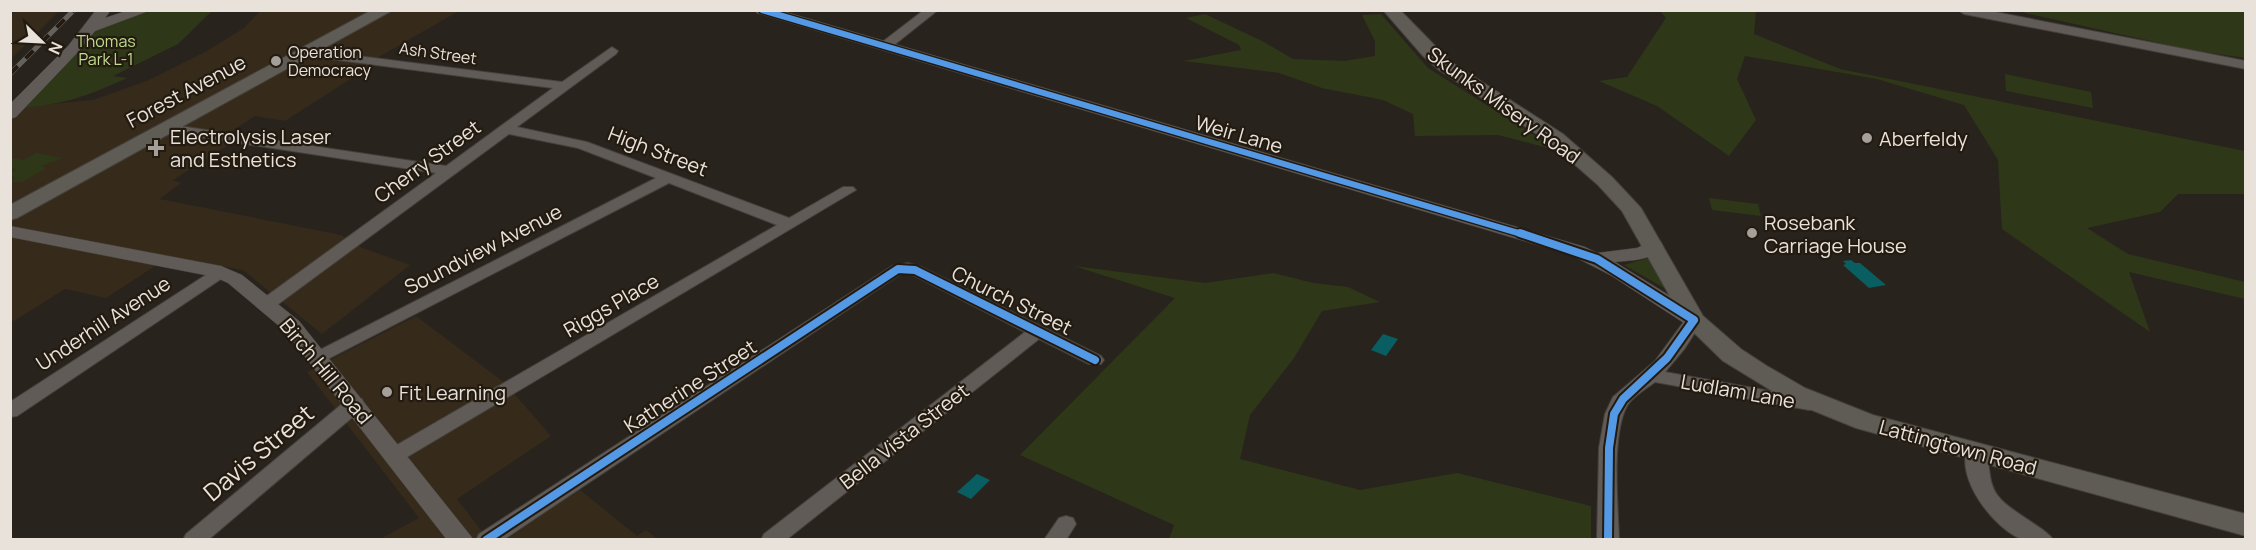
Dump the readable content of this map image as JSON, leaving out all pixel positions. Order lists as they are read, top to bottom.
{
  "streets": {
    "main road": ["Forest Avenue", "Skunks Misery Road", "Lattingtown Road"],
    "street": [
      "Ash Street",
      "Weir Lane",
      "High Street",
      "Cherry Street",
      "Soundview Avenue",
      "Church Street",
      "Riggs Place",
      "Underhill Avenue",
      "Birch Hill Road",
      "Katherine Street",
      "Ludlam Lane",
      "Bella Vista Street",
      "Davis Street"
    ]
  },
  "crossings": [
    ["Ash Street", "Forest Avenue"],
    ["Ash Street", "Cherry Street"],
    ["Forest Avenue", "Birch Hill Road"],
    ["Skunks Misery Road", "Weir Lane"],
    ["Skunks Misery Road", "Ludlam Lane"],
    ["Skunks Misery Road", "Lattingtown Road"],
    ["Weir Lane", "Ludlam Lane"],
    ["Weir Lane", "Lattingtown Road"],
    ["High Street", "Cherry Street"],
    ["High Street", "Soundview Avenue"],
    ["High Street", "Riggs Place"],
    ["Cherry Street", "Birch Hill Road"],
    ["Soundview Avenue", "Birch Hill Road"],
    ["Church Street", "Katherine Street"],
    ["Church Street", "Bella Vista Street"],
    ["Riggs Place", "Birch Hill Road"],
    ["Underhill Avenue", "Birch Hill Road"],
    ["Birch Hill Road", "Davis Street"],
    ["Ludlam Lane", "Lattingtown Road"]
  ],
  "parks": ["Thomas Park L-1"],
  "places": {
    "other": [
      "Operation Democracy",
      "Aberfeldy",
      "Rosebank Carriage House",
      "Fit Learning"
    ],
    "health": ["Electrolysis Laser and Esthetics"]
  },
  "north": "bottom right"
}
